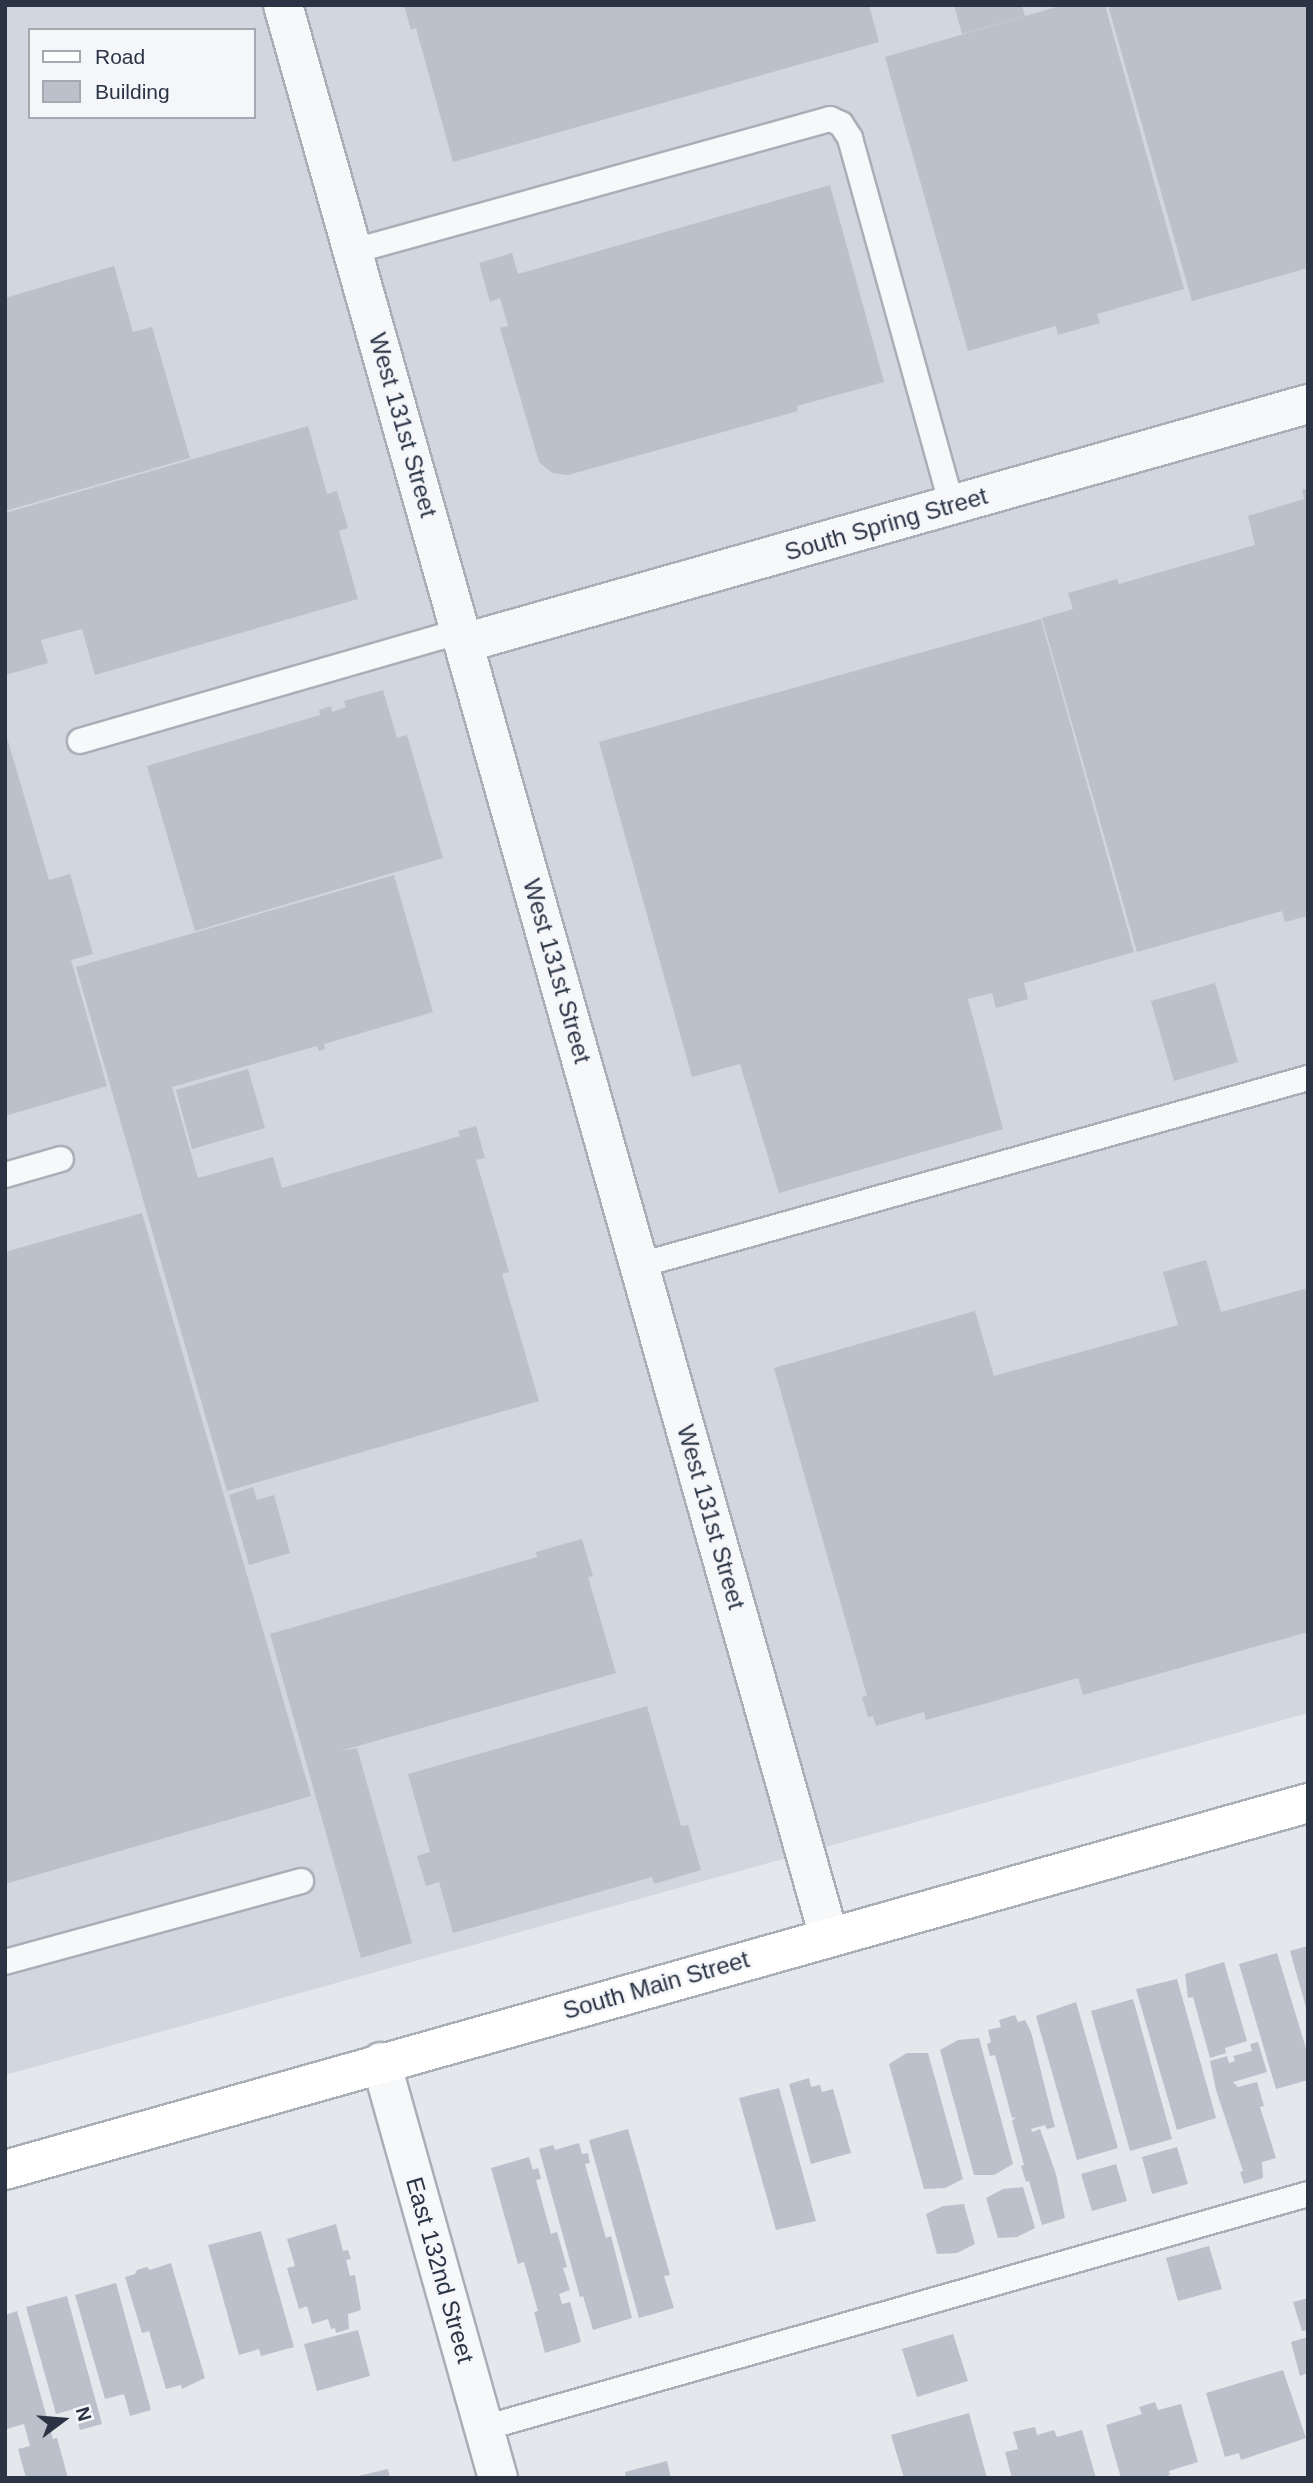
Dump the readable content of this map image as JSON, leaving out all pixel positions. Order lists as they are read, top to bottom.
{
  "streets": {
    "main road": ["South Main Street"],
    "street": ["West 131st Street", "South Spring Street", "East 132nd Street"]
  },
  "crossings": [
    ["West 131st Street", "South Spring Street"],
    ["West 131st Street", "South Main Street"],
    ["South Main Street", "East 132nd Street"]
  ],
  "legend": ["Road", "Building"],
  "north": "right"
}
